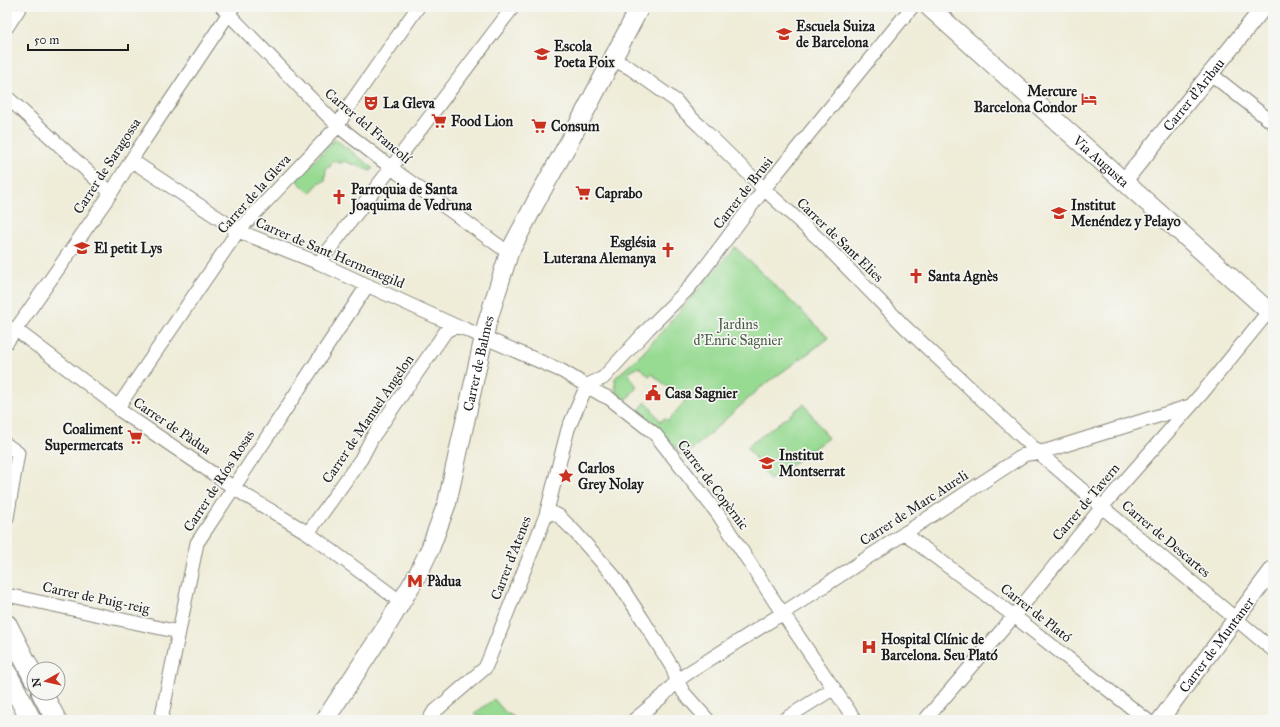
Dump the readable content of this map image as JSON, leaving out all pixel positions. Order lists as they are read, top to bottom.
{
  "streets": {
    "main road": ["Via Augusta", "Carrer de Balmes"],
    "street": [
      "Carrer d'Aribau",
      "Carrer del Francolí",
      "Carrer de Saragossa",
      "Carrer de Brusi",
      "Carrer de la Gleva",
      "Carrer de Sant Elies",
      "Carrer de Sant Hermenegild",
      "Carrer de Manuel Angelon",
      "Carrer de Pàdua",
      "Carrer de Ríos Rosas",
      "Carrer de Copèrnic",
      "Carrer de Tavern",
      "Carrer de Marc Aureli",
      "Carrer de Descartes",
      "Carrer d'Atenes",
      "Carrer de Puig-reig",
      "Carrer de Plató",
      "Carrer de Muntaner"
    ]
  },
  "crossings": [
    ["Carrer d'Aribau", "Via Augusta"],
    ["Carrer del Francolí", "Carrer de Saragossa"],
    ["Carrer del Francolí", "Carrer de la Gleva"],
    ["Carrer del Francolí", "Carrer de Balmes"],
    ["Via Augusta", "Carrer de Tavern"],
    ["Carrer de Saragossa", "Carrer de Sant Hermenegild"],
    ["Carrer de Saragossa", "Carrer de Pàdua"],
    ["Carrer de Brusi", "Carrer de Sant Elies"],
    ["Carrer de Brusi", "Carrer de Copèrnic"],
    ["Carrer de Brusi", "Carrer d'Atenes"],
    ["Carrer de la Gleva", "Carrer de Sant Hermenegild"],
    ["Carrer de la Gleva", "Carrer de Pàdua"],
    ["Carrer de Sant Elies", "Carrer de Balmes"],
    ["Carrer de Sant Elies", "Carrer de Marc Aureli"],
    ["Carrer de Sant Elies", "Carrer de Descartes"],
    ["Carrer de Sant Hermenegild", "Carrer de Balmes"],
    ["Carrer de Sant Hermenegild", "Carrer de Manuel Angelon"],
    ["Carrer de Sant Hermenegild", "Carrer de Ríos Rosas"],
    ["Carrer de Sant Hermenegild", "Carrer de Copèrnic"],
    ["Carrer de Balmes", "Carrer de Pàdua"],
    ["Carrer de Balmes", "Carrer de Copèrnic"],
    ["Carrer de Manuel Angelon", "Carrer de Pàdua"],
    ["Carrer de Pàdua", "Carrer de Ríos Rosas"],
    ["Carrer de Ríos Rosas", "Carrer de Puig-reig"],
    ["Carrer de Copèrnic", "Carrer de Marc Aureli"],
    ["Carrer de Copèrnic", "Carrer d'Atenes"],
    ["Carrer de Tavern", "Carrer de Marc Aureli"],
    ["Carrer de Tavern", "Carrer de Descartes"],
    ["Carrer de Tavern", "Carrer de Plató"],
    ["Carrer de Marc Aureli", "Carrer de Descartes"],
    ["Carrer de Marc Aureli", "Carrer de Plató"],
    ["Carrer de Descartes", "Carrer de Muntaner"]
  ],
  "parks": ["Jardins d'Enric Sagnier"],
  "places": {
    "school or university": [
      "Escuela Suiza de Barcelona",
      "Escola Poeta Foix",
      "Institut Menéndez y Pelayo",
      "El petit Lys",
      "Institut Montserrat"
    ],
    "hotel": ["Mercure Barcelona Condor"],
    "theatre": ["La Gleva"],
    "supermarket": [
      "Food Lion",
      "Consum",
      "Caprabo",
      "Coaliment Supermercats"
    ],
    "church": ["Parroquia de Santa Joaquima de Vedruna", "Església Luterana Alemanya", "Santa Agnès"],
    "public building": ["Casa Sagnier"],
    "place": ["Carlos Grey Nolay"],
    "metro station": ["Pàdua"],
    "hospital": ["Hospital Clínic de Barcelona. Seu Plató"]
  },
  "scale_bar": "50 m",
  "north": "left"
}
